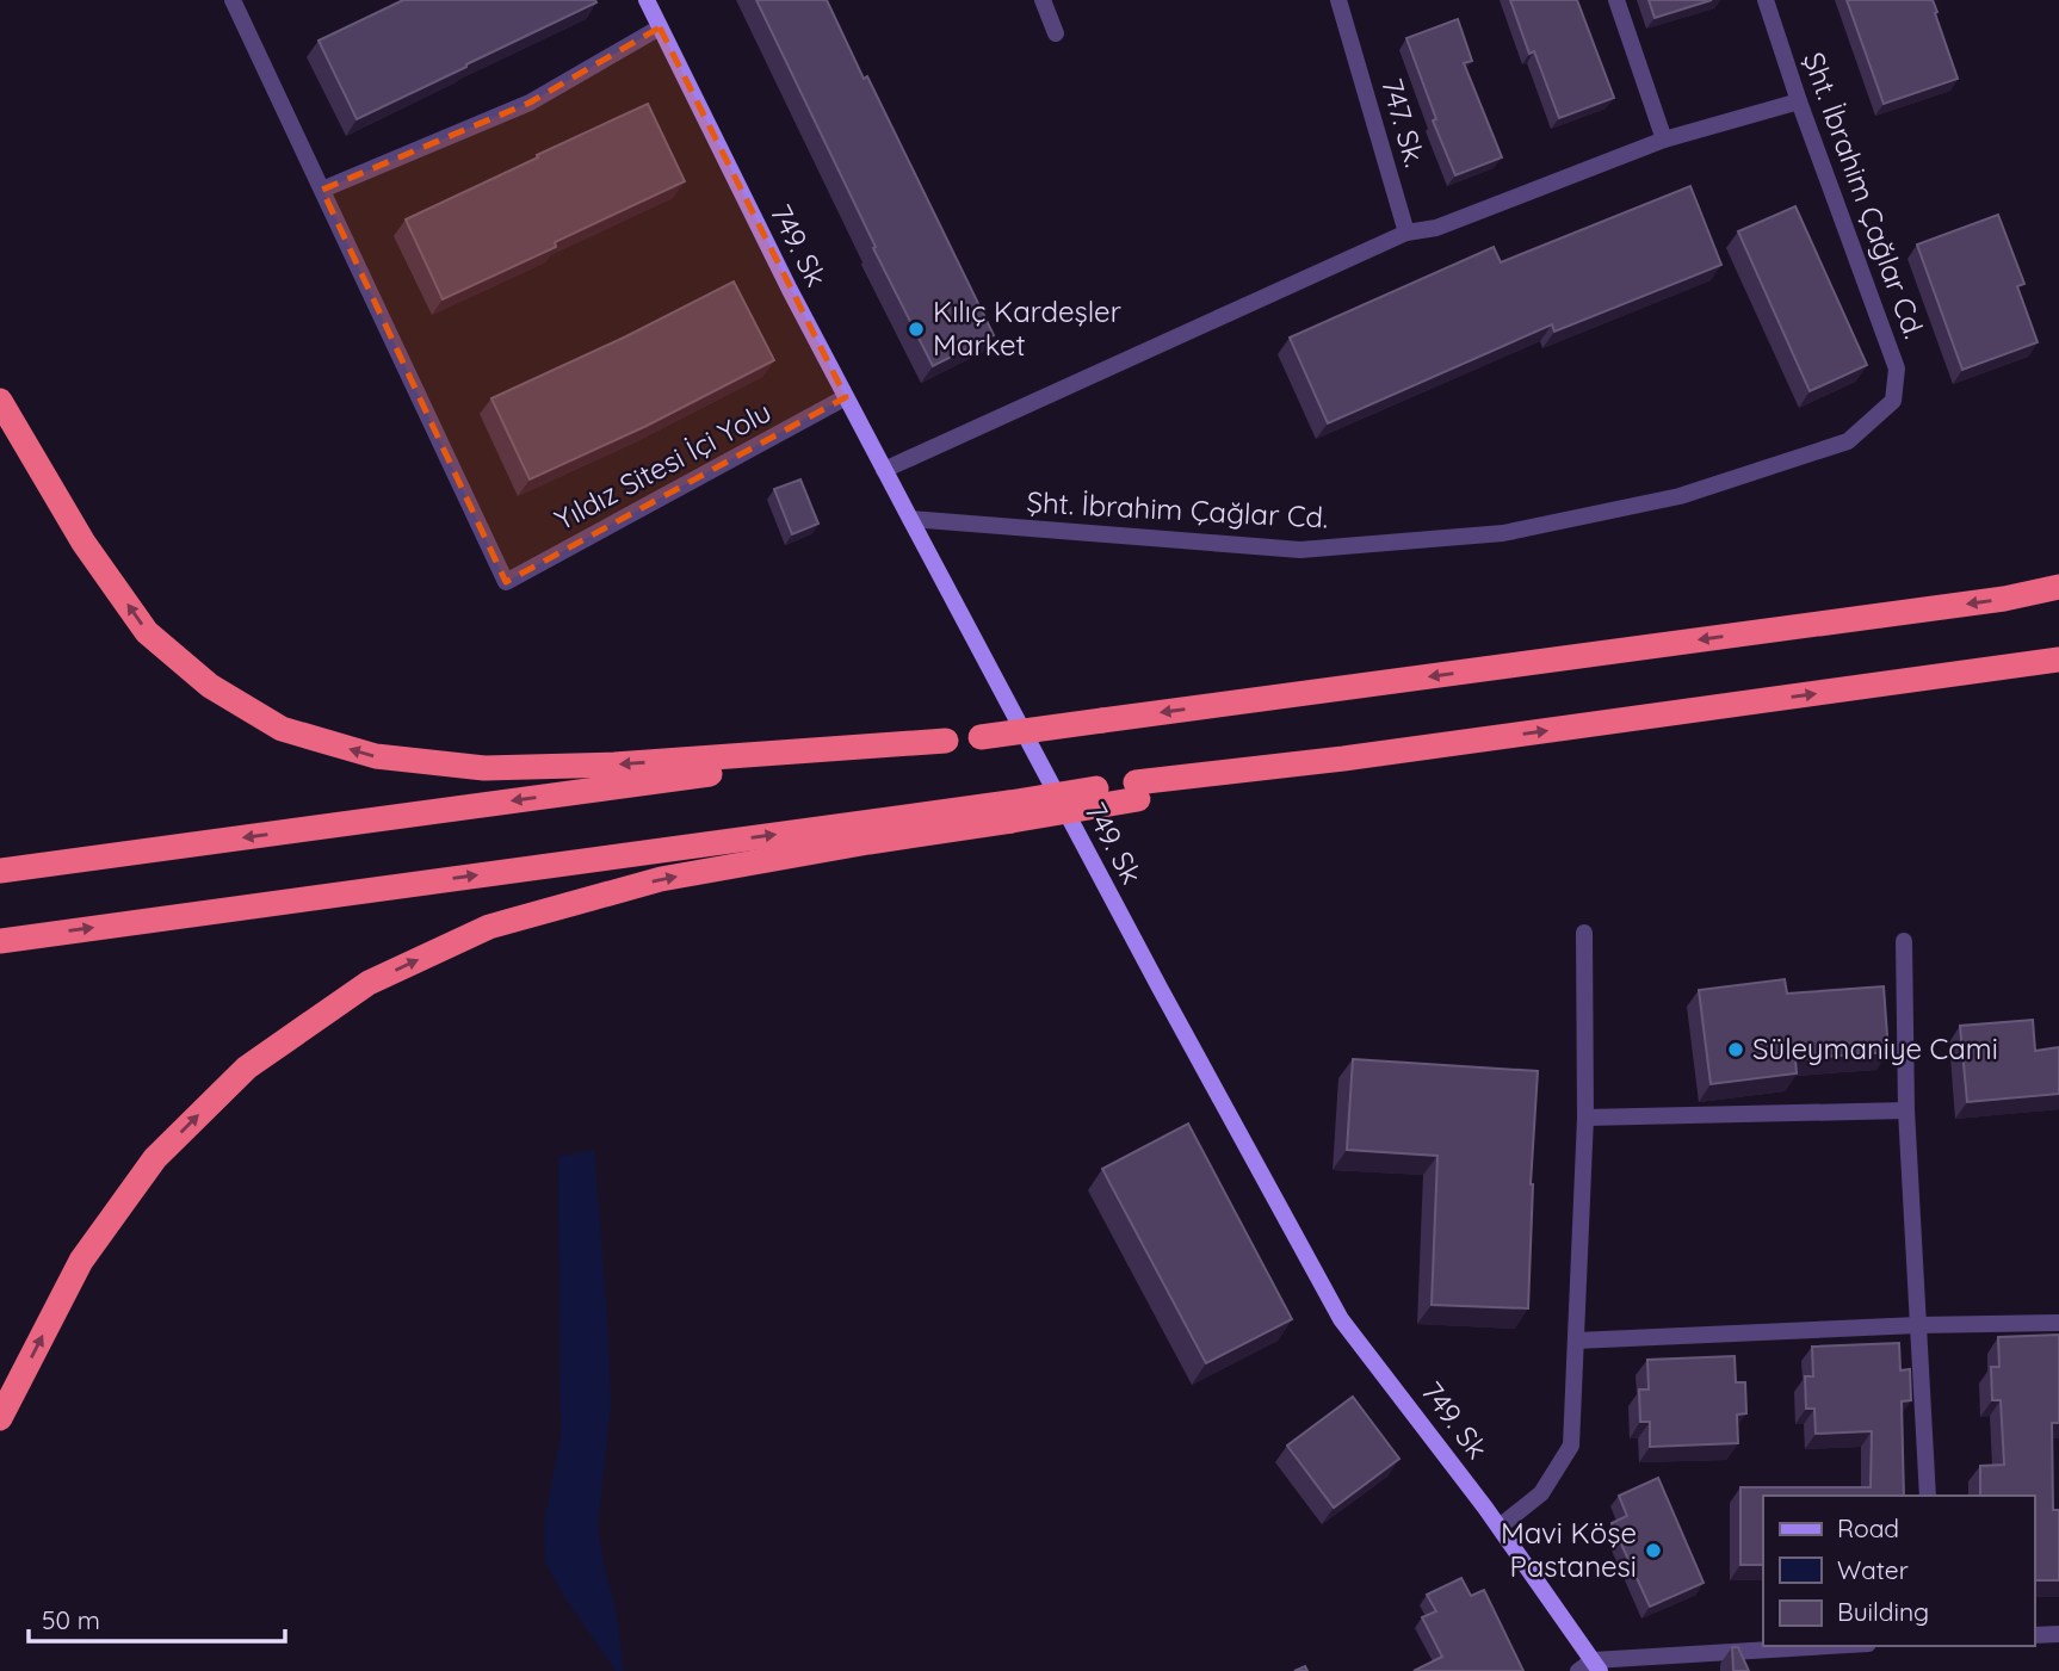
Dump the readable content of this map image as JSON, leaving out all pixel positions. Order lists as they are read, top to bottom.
{
  "streets": {
    "street": [
      "747. Sk.",
      "Şht. İbrahim Çağlar Cd.",
      "749. Sk",
      "Yıldız Sitesi İçi Yolu"
    ]
  },
  "crossings": [
    ["Şht. İbrahim Çağlar Cd.", "749. Sk"],
    ["749. Sk", "Yıldız Sitesi İçi Yolu"]
  ],
  "places": ["Kılıç Kardeşler Market", "Süleymaniye Cami", "Mavi Köşe Pastanesi"],
  "legend": ["Road", "Water", "Building"],
  "scale_bar": "50 m"
}
